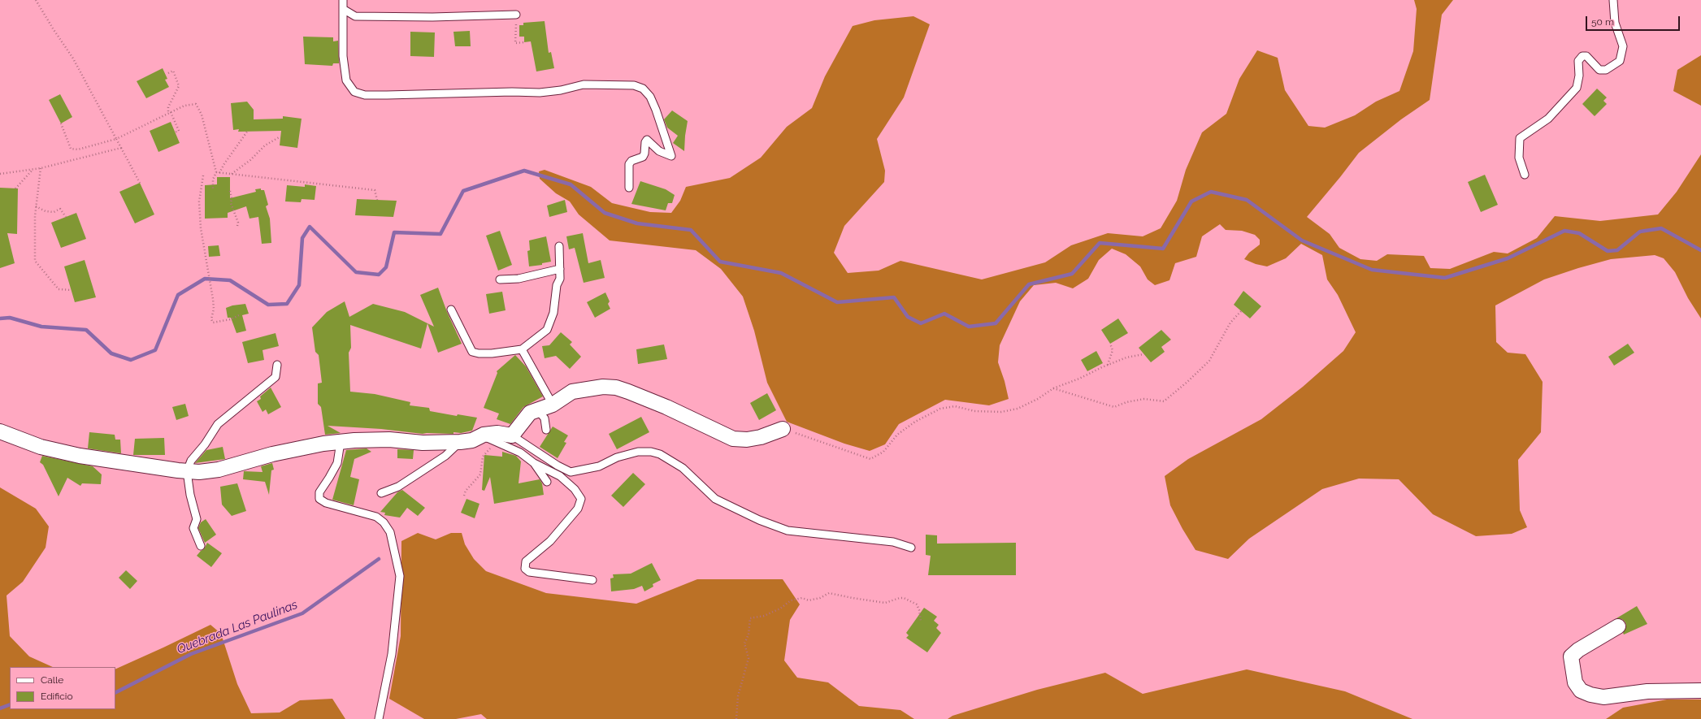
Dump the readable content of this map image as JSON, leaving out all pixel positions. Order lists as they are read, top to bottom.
{
  "water": ["Quebrada Las Paulinas"],
  "legend": ["Calle", "Edificio"],
  "scale_bar": "50 m"
}
